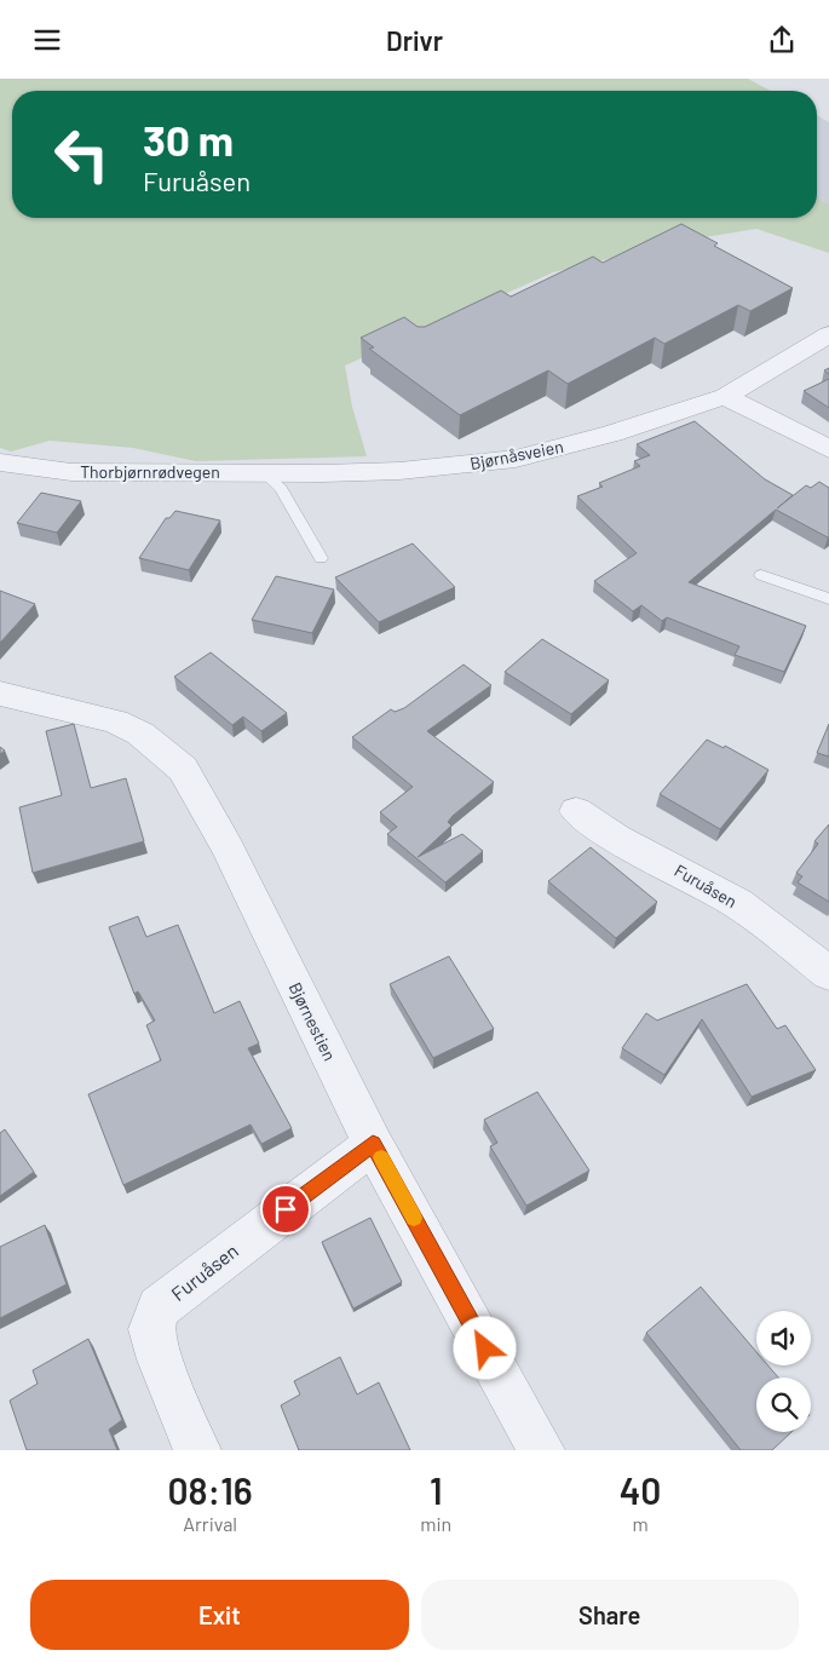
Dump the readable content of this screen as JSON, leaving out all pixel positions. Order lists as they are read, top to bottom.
{
  "streets": {
    "street": [
      "Bjørnåsveien",
      "Thorbjørnrødvegen",
      "Furuåsen",
      "Bjørnestien"
    ]
  },
  "crossings": [
    ["Bjørnåsveien", "Thorbjørnrødvegen"],
    ["Furuåsen", "Bjørnestien"]
  ],
  "page": {
    "header": "Drivr",
    "turn": ["30 m", "Furuåsen"],
    "eta": [
      "08:16",
      "Arrival",
      "1",
      "min",
      "40",
      "m"
    ],
    "buttons": ["Exit", "Share"]
  }
}
